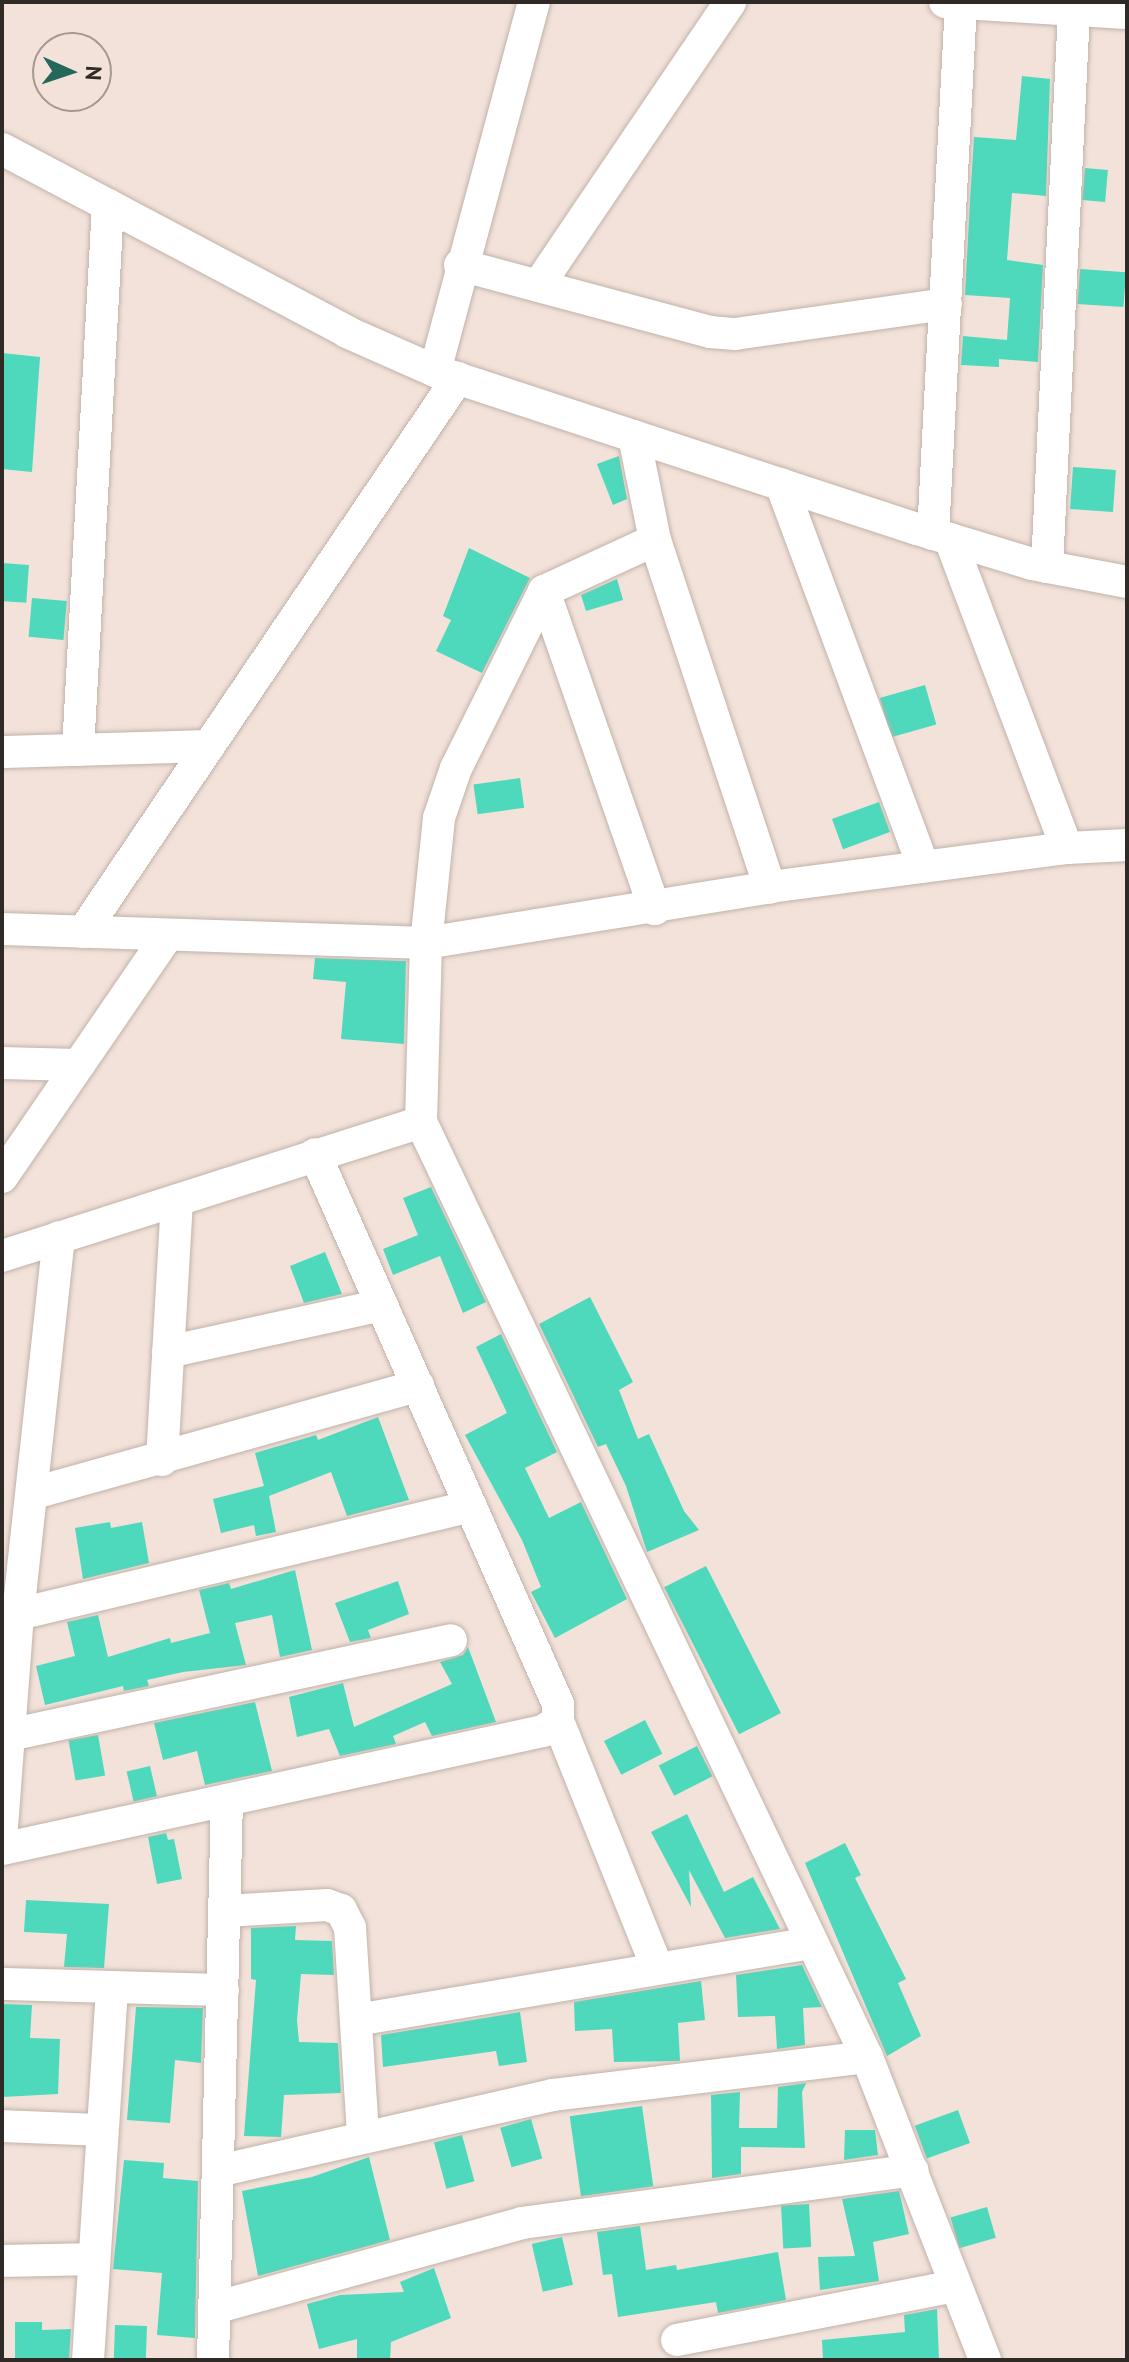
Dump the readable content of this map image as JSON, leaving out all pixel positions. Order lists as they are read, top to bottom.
{
  "north": "right"
}
